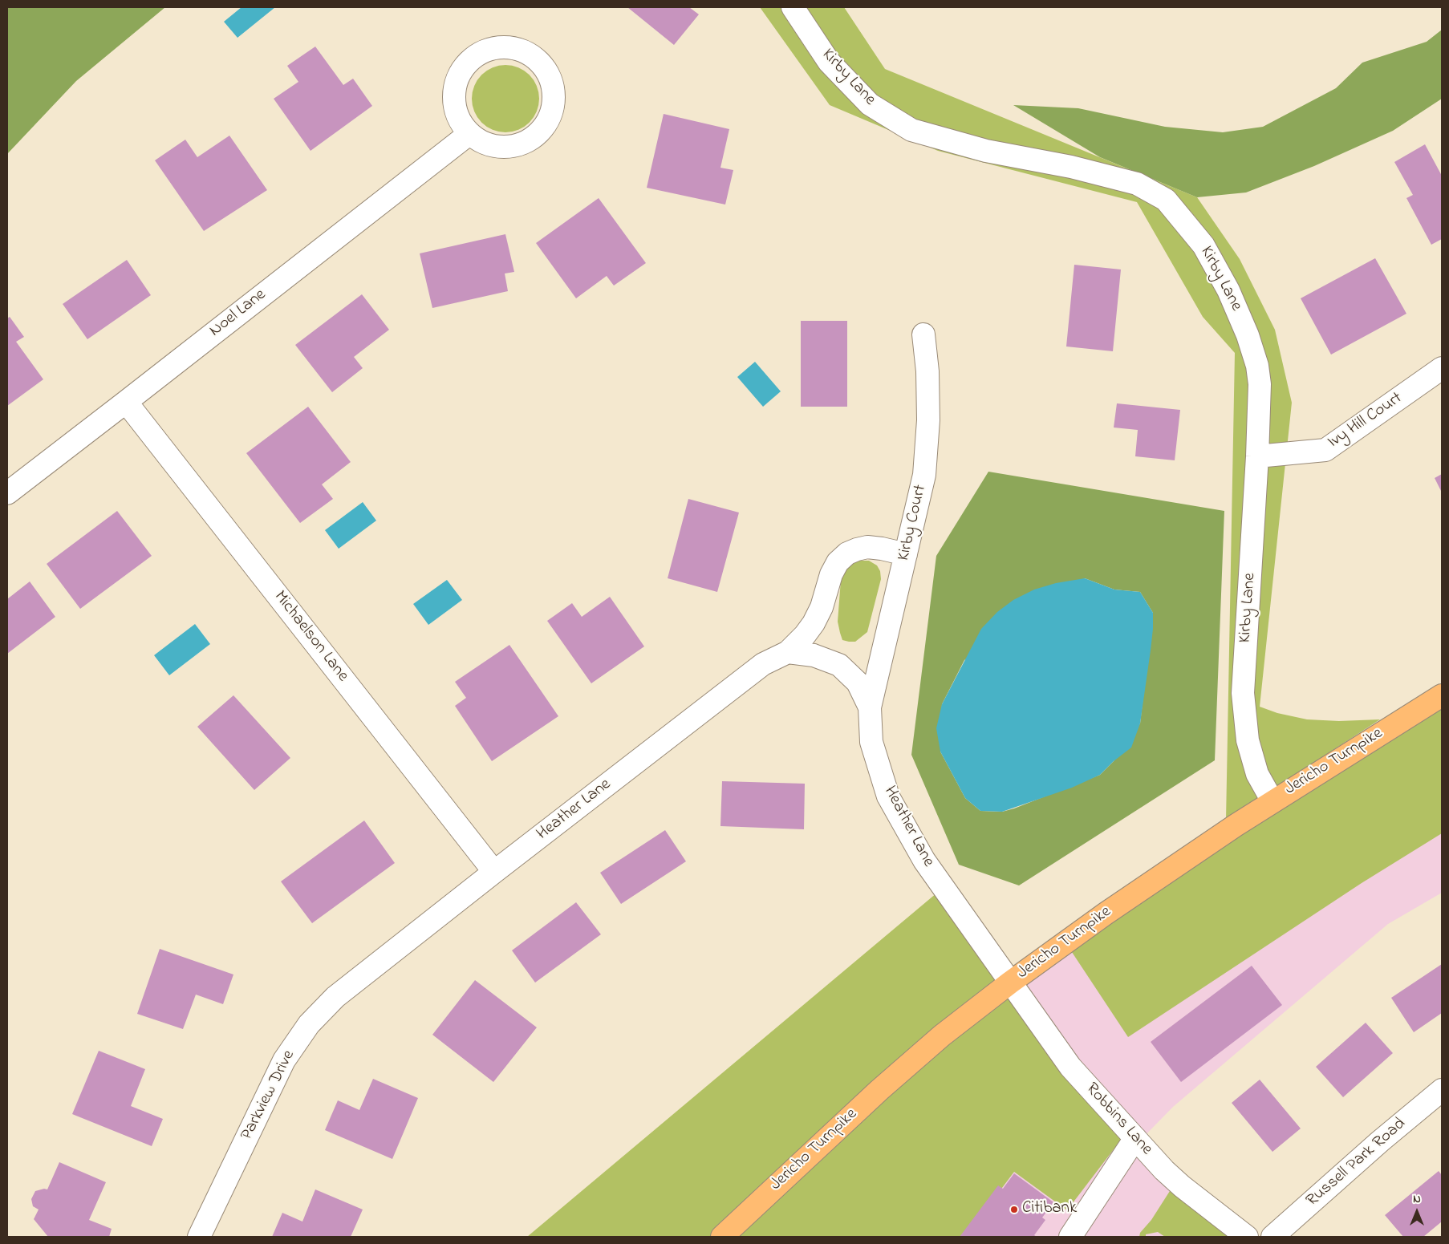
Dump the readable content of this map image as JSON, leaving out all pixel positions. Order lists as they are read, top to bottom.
{
  "streets": {
    "main road": ["Jericho Turnpike"],
    "street": [
      "Kirby Lane",
      "Noel Lane",
      "Ivy Hill Court",
      "Kirby Court",
      "Michaelson Lane",
      "Heather Lane",
      "Parkview Drive",
      "Robbins Lane",
      "Russell Park Road"
    ]
  },
  "crossings": [
    ["Kirby Lane", "Ivy Hill Court"],
    ["Kirby Lane", "Jericho Turnpike"],
    ["Noel Lane", "Michaelson Lane"],
    ["Kirby Court", "Heather Lane"],
    ["Michaelson Lane", "Heather Lane"],
    ["Jericho Turnpike", "Heather Lane"],
    ["Jericho Turnpike", "Robbins Lane"],
    ["Heather Lane", "Parkview Drive"],
    ["Heather Lane", "Robbins Lane"]
  ],
  "places": ["Citibank"],
  "north": "top"
}
